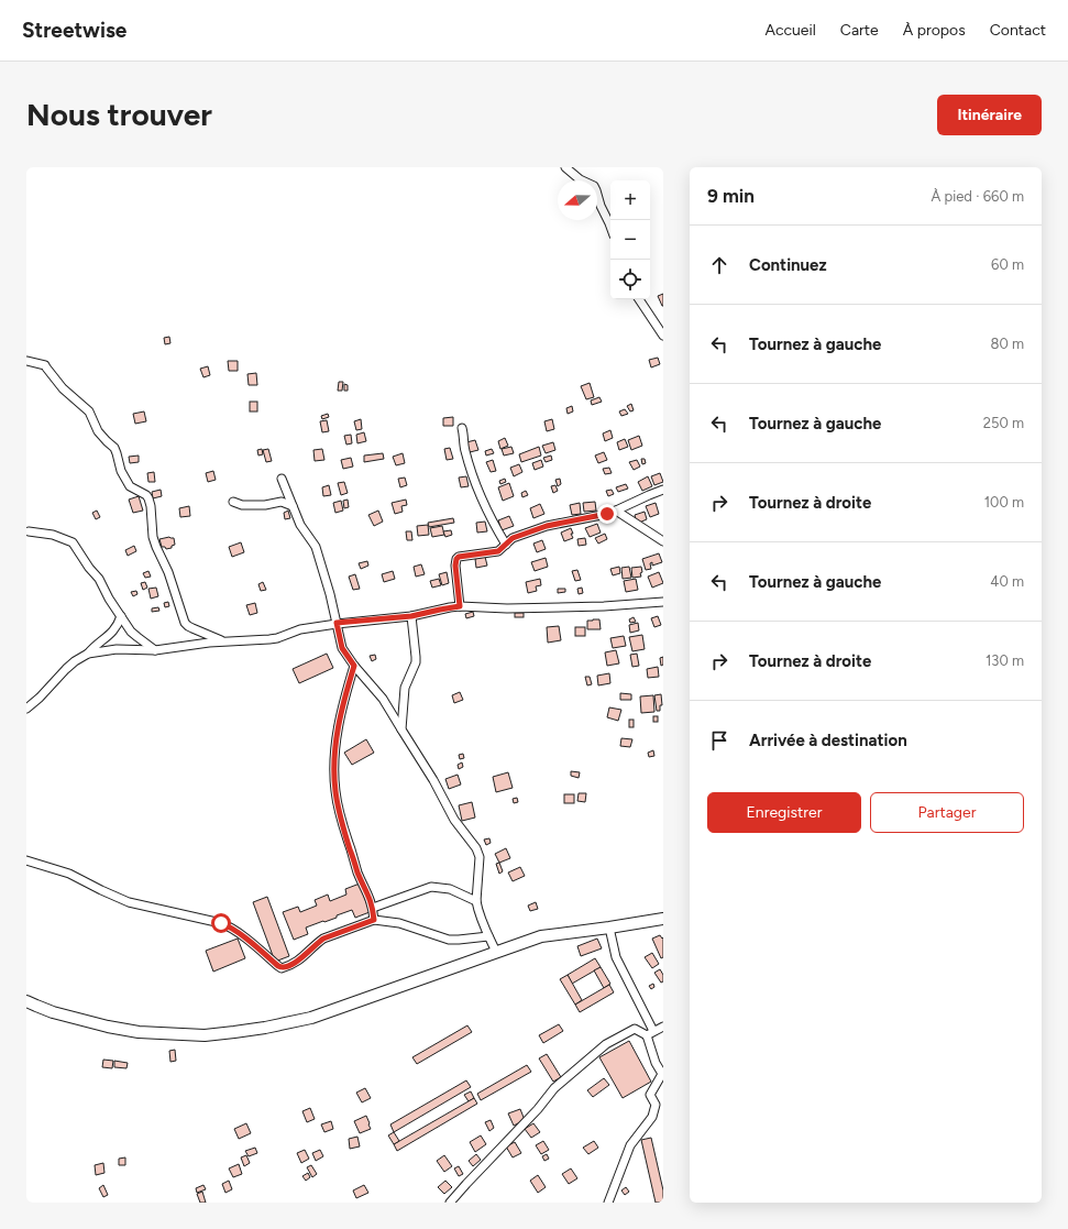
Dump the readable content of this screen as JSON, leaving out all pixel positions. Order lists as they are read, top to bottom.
{
  "north": "left",
  "page": {
    "header": "Streetwise",
    "nav": [
      "Accueil",
      "Carte",
      "À propos",
      "Contact"
    ],
    "buttons": [
      "Itinéraire",
      ["Enregistrer", "Partager"]
    ],
    "title": "Nous trouver",
    "heading": ["9 min", "À pied · 660 m"],
    "map_buttons": ["+", "−"],
    "list": [
      ["Continuez", "60 m"],
      ["Tournez à gauche", "80 m"],
      ["Tournez à gauche", "250 m"],
      ["Tournez à droite", "100 m"],
      ["Tournez à gauche", "40 m"],
      ["Tournez à droite", "130 m"],
      "Arrivée à destination"
    ]
  }
}
